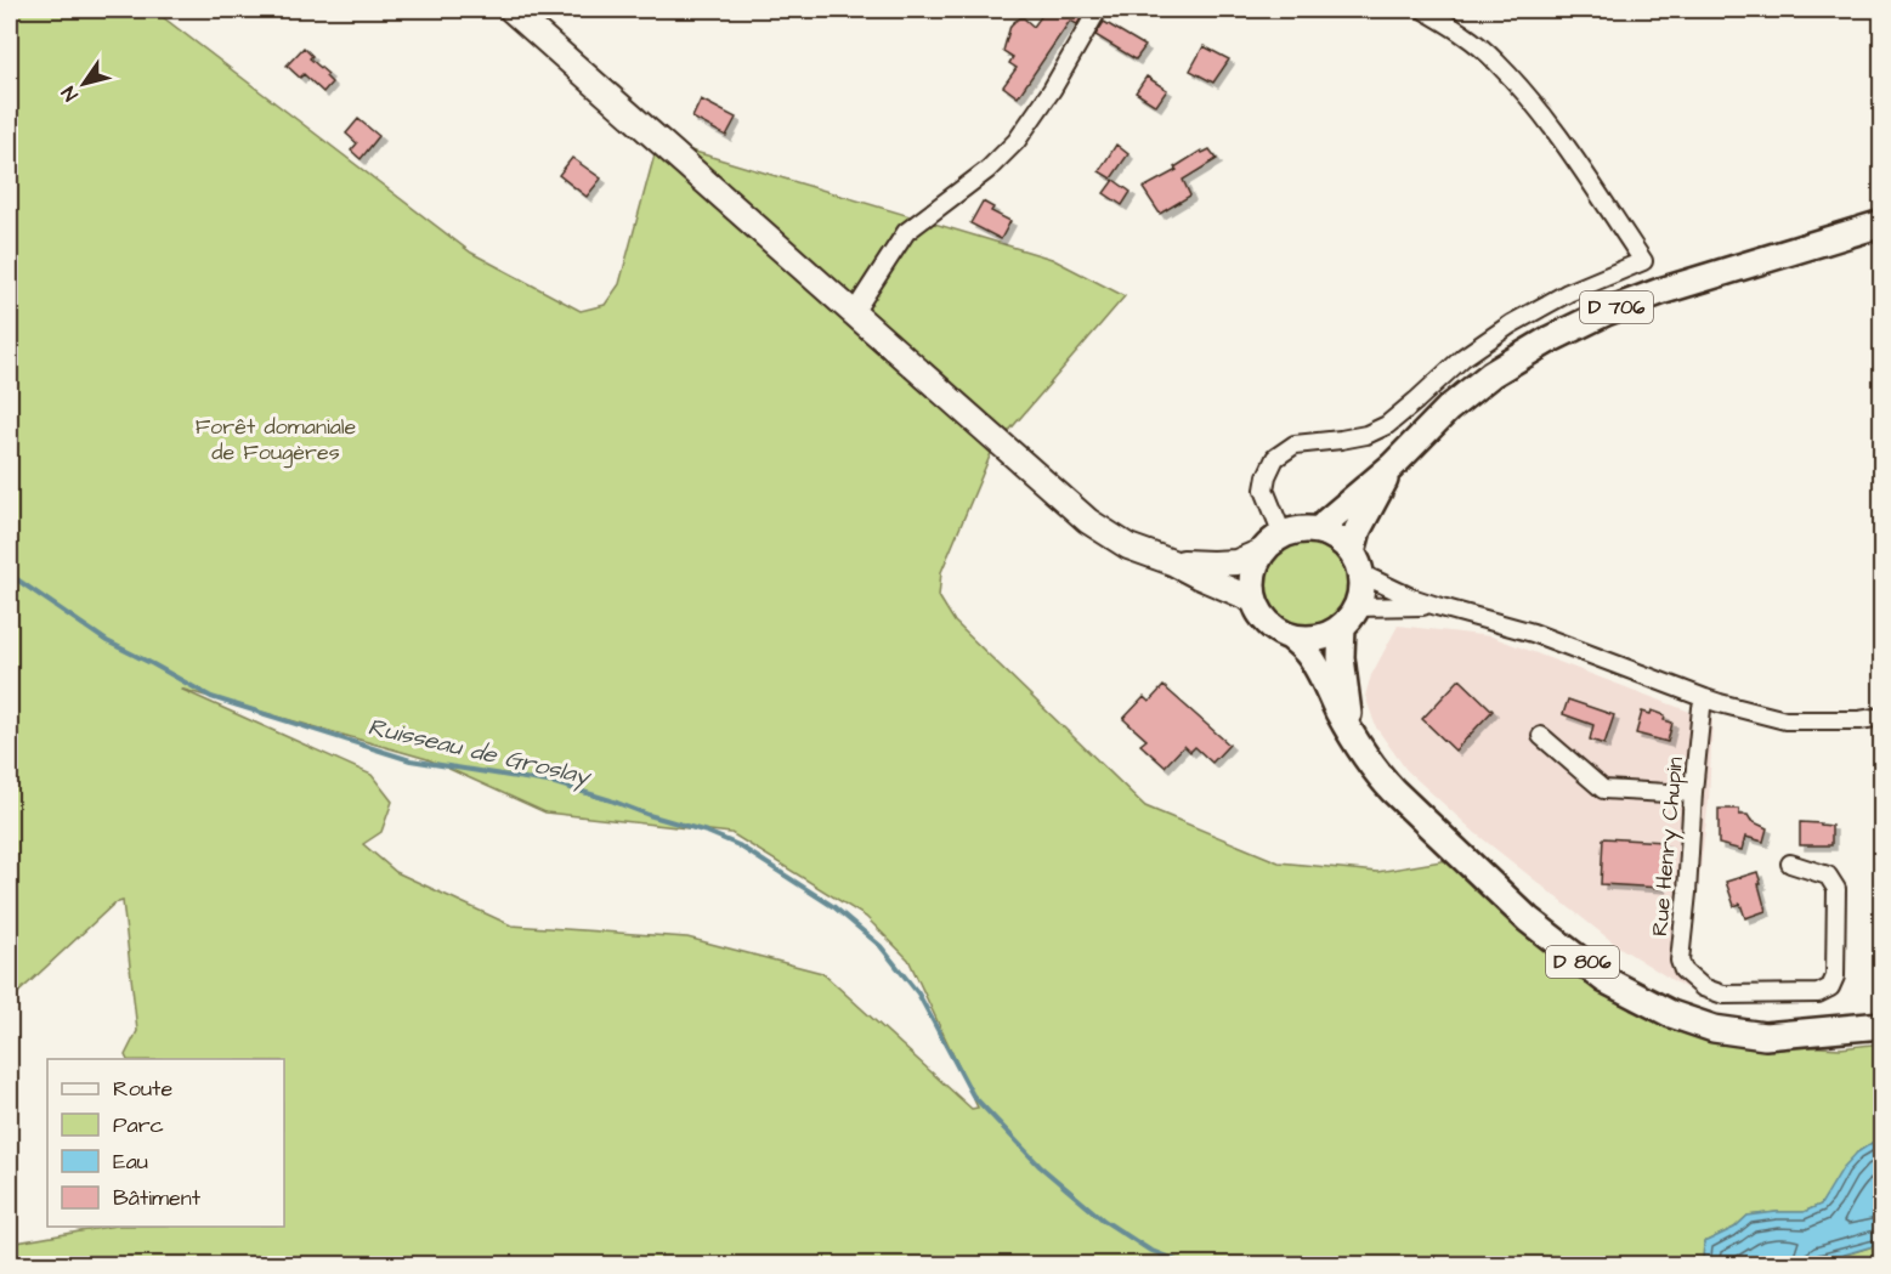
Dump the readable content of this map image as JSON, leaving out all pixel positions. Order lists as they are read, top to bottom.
{
  "streets": {
    "main road": ["D 706", "D 806"],
    "street": ["Rue Henry Chupin"]
  },
  "crossings": [
    ["D 706", "D 806"]
  ],
  "water": ["Ruisseau de Groslay"],
  "parks": ["Forêt domaniale de Fougères"],
  "legend": [
    "Route",
    "Parc",
    "Eau",
    "Bâtiment"
  ],
  "north": "bottom left"
}
